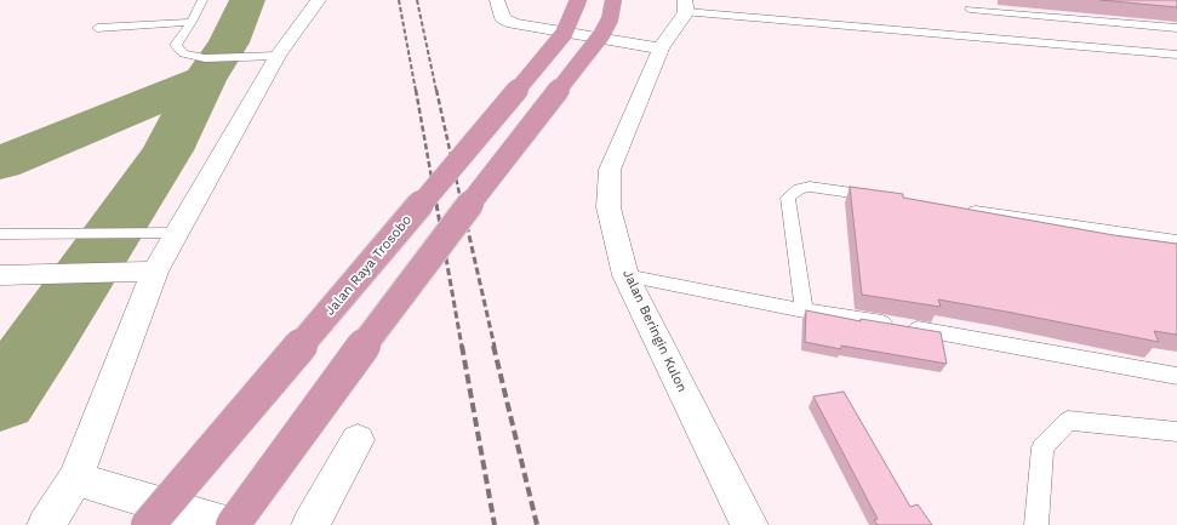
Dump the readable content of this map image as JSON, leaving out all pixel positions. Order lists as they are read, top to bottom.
{
  "streets": {
    "highway": ["Jalan Raya Trosobo"],
    "street": ["Jalan Beringin Kulon"]
  }
}
